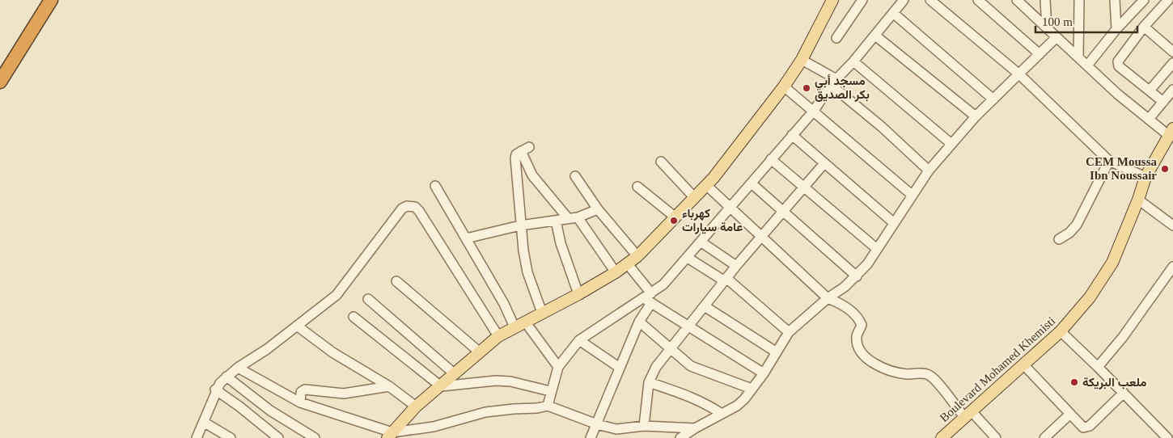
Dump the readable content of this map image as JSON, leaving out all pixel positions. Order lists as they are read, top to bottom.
{
  "streets": {
    "main road": ["Boulevard Mohamed Khemisti"]
  },
  "places": [
    "مسجد أبي بكر الصديق",
    "CEM Moussa Ibn Noussair",
    "كهرباء عامة سيارات",
    "ملعب البريكة"
  ],
  "scale_bar": "100 m"
}
